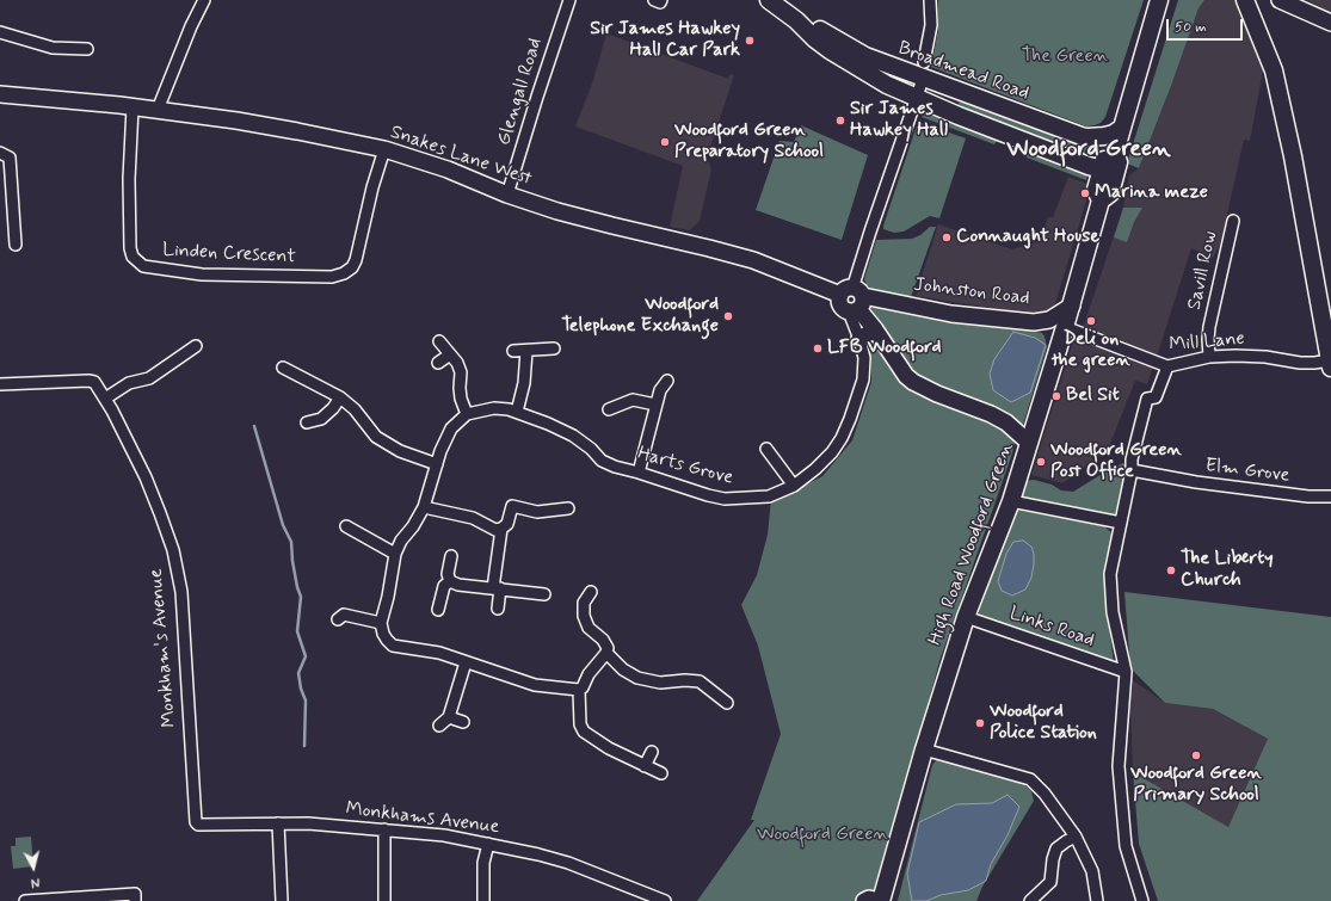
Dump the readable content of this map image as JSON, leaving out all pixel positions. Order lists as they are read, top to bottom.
{
  "streets": {
    "main road": ["Broadmead Road", "High Road Woodford Green"],
    "street": [
      "Glengall Road",
      "Snakes Lane West",
      "Linden Crescent",
      "Savill Row",
      "Johnston Road",
      "Mill Lane",
      "Harts Grove",
      "Elm Grove",
      "Links Road",
      "Monkham's Avenue",
      "Monkhams Avenue"
    ]
  },
  "crossings": [
    ["Broadmead Road", "High Road Woodford Green"],
    ["Glengall Road", "Snakes Lane West"],
    ["Snakes Lane West", "Linden Crescent"],
    ["Snakes Lane West", "Johnston Road"],
    ["Snakes Lane West", "Harts Grove"],
    ["Snakes Lane West", "High Road Woodford Green"],
    ["Savill Row", "Mill Lane"],
    ["Johnston Road", "Harts Grove"],
    ["Johnston Road", "High Road Woodford Green"],
    ["Mill Lane", "High Road Woodford Green"],
    ["High Road Woodford Green", "Links Road"],
    ["Monkham's Avenue", "Monkhams Avenue"]
  ],
  "districts": ["Woodford Green"],
  "parks": ["The Green", "Woodford Green"],
  "places": [
    "Sir James Hawkey Hall Car Park",
    "Sir James Hawkey Hall",
    "Woodford Green Preparatory School",
    "Marina meze",
    "Connaught House",
    "Woodford Telephone Exchange",
    "Deli on the green",
    "LFB Woodford",
    "Bel Sit",
    "Woodford Green Post Office",
    "The Liberty Church",
    "Woodford Police Station",
    "Woodford Green Primary School"
  ],
  "scale_bar": "50 m",
  "north": "bottom"
}
